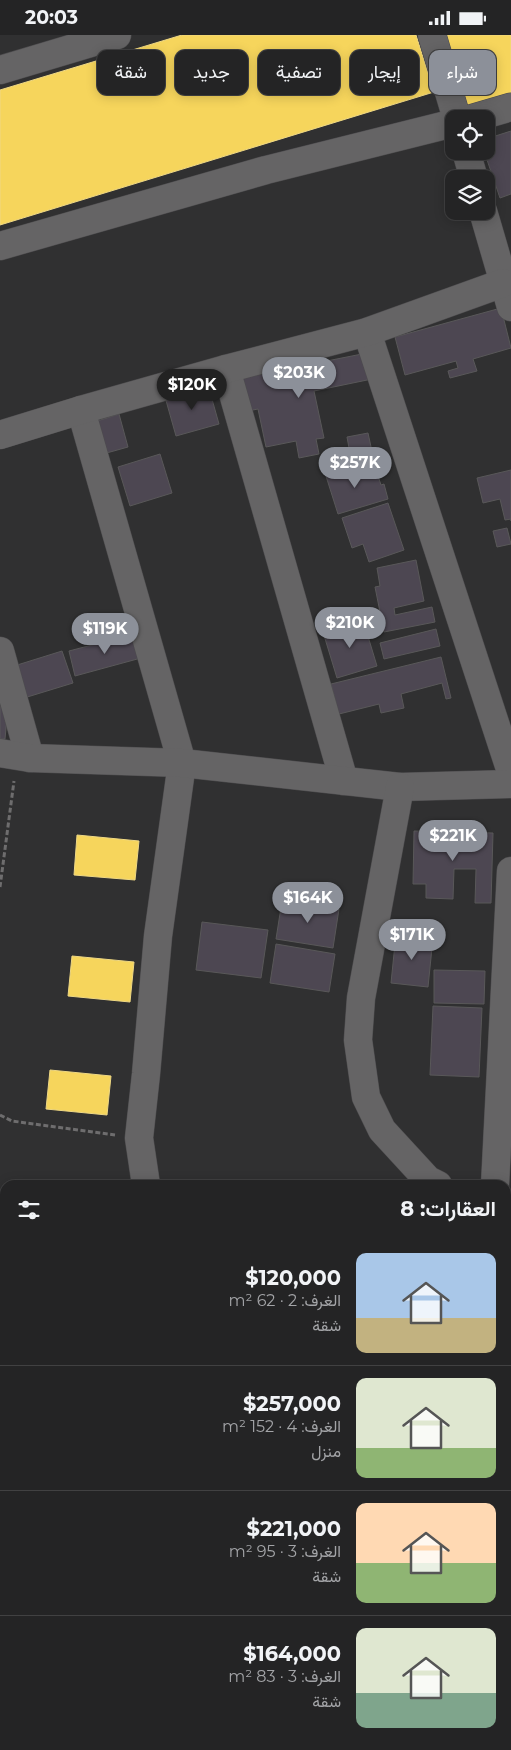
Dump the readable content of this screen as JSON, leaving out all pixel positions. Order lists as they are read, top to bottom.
{
  "page": {
    "status": "20:03",
    "chip": [
      "شراء",
      "إيجار",
      "تصفية",
      "جديد",
      "شقة"
    ],
    "price": [
      "$203K",
      "$120K",
      "$257K",
      "$210K",
      "$119K",
      "$221K",
      "$164K",
      "$171K"
    ],
    "heading": "العقارات: 8",
    "list": [
      {
        "name": "$120,000",
        "note": "الغرف: 2 · 62 m² · شقة"
      },
      {
        "name": "$257,000",
        "note": "الغرف: 4 · 152 m² · منزل"
      },
      {
        "name": "$221,000",
        "note": "الغرف: 3 · 95 m² · شقة"
      },
      {
        "name": "$164,000",
        "note": "الغرف: 3 · 83 m² · شقة"
      }
    ]
  }
}
